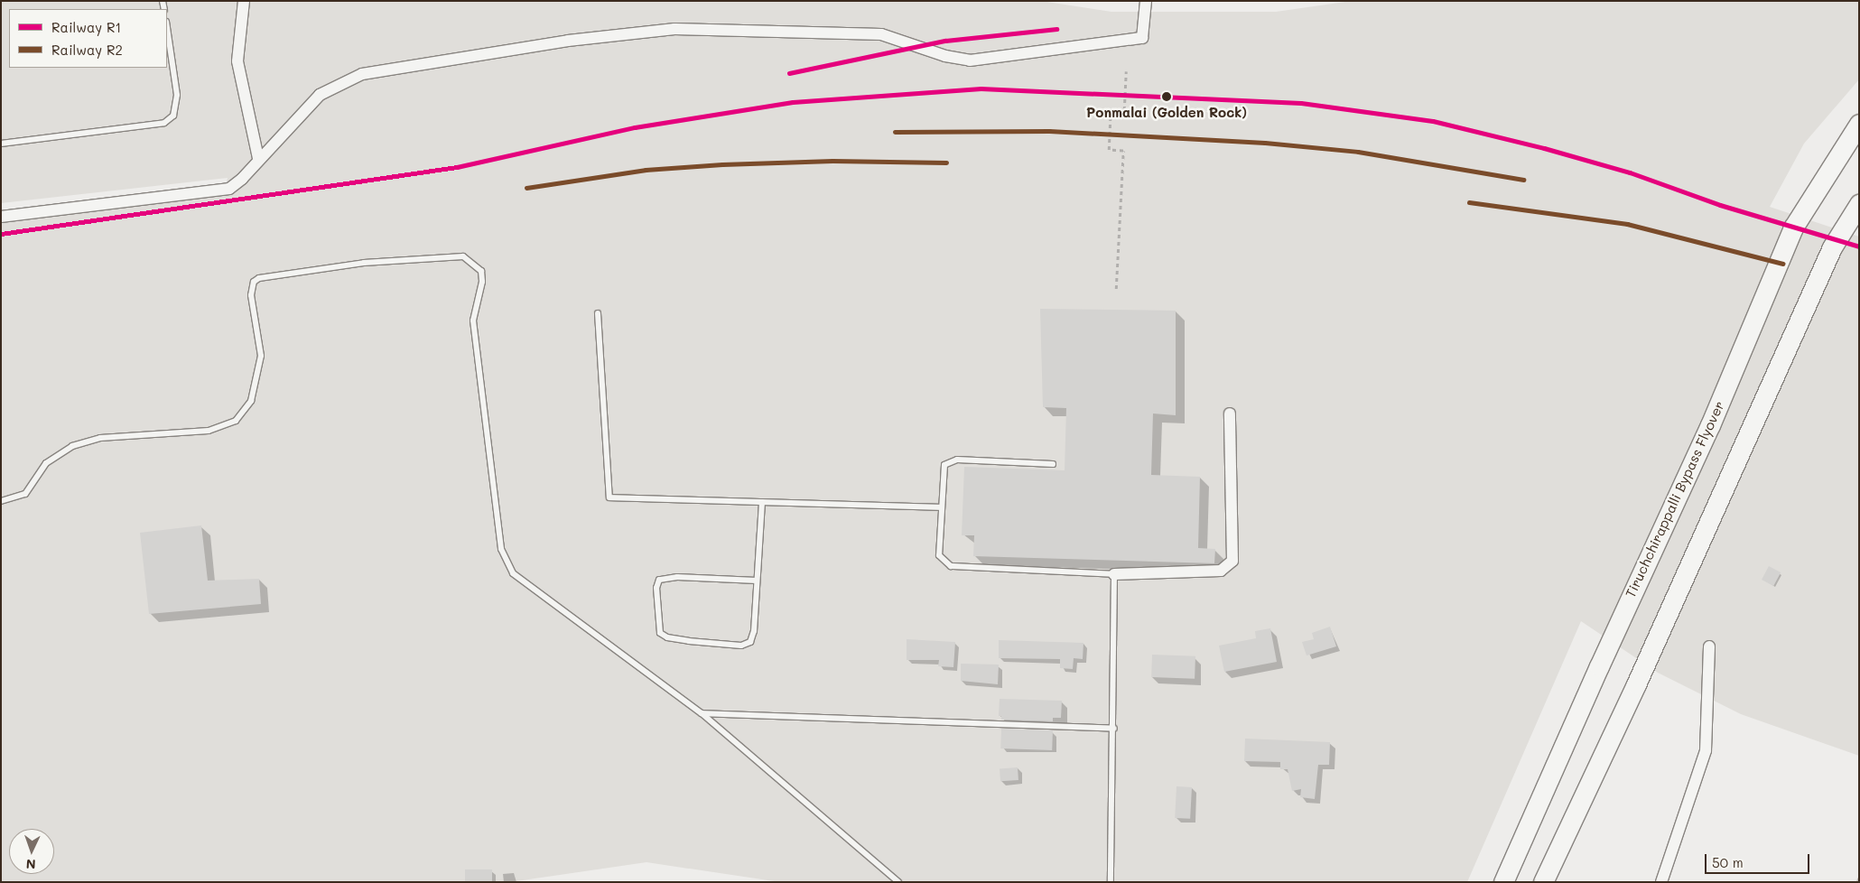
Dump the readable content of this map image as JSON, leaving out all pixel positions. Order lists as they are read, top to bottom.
{
  "streets": {
    "highway": ["Tiruchchirappalli Bypass Flyover"]
  },
  "places": ["Ponmalai (Golden Rock)"],
  "lines": ["rail line R1", "rail line R2"],
  "legend": ["Railway R1", "Railway R2"],
  "scale_bar": "50 m",
  "north": "bottom"
}
